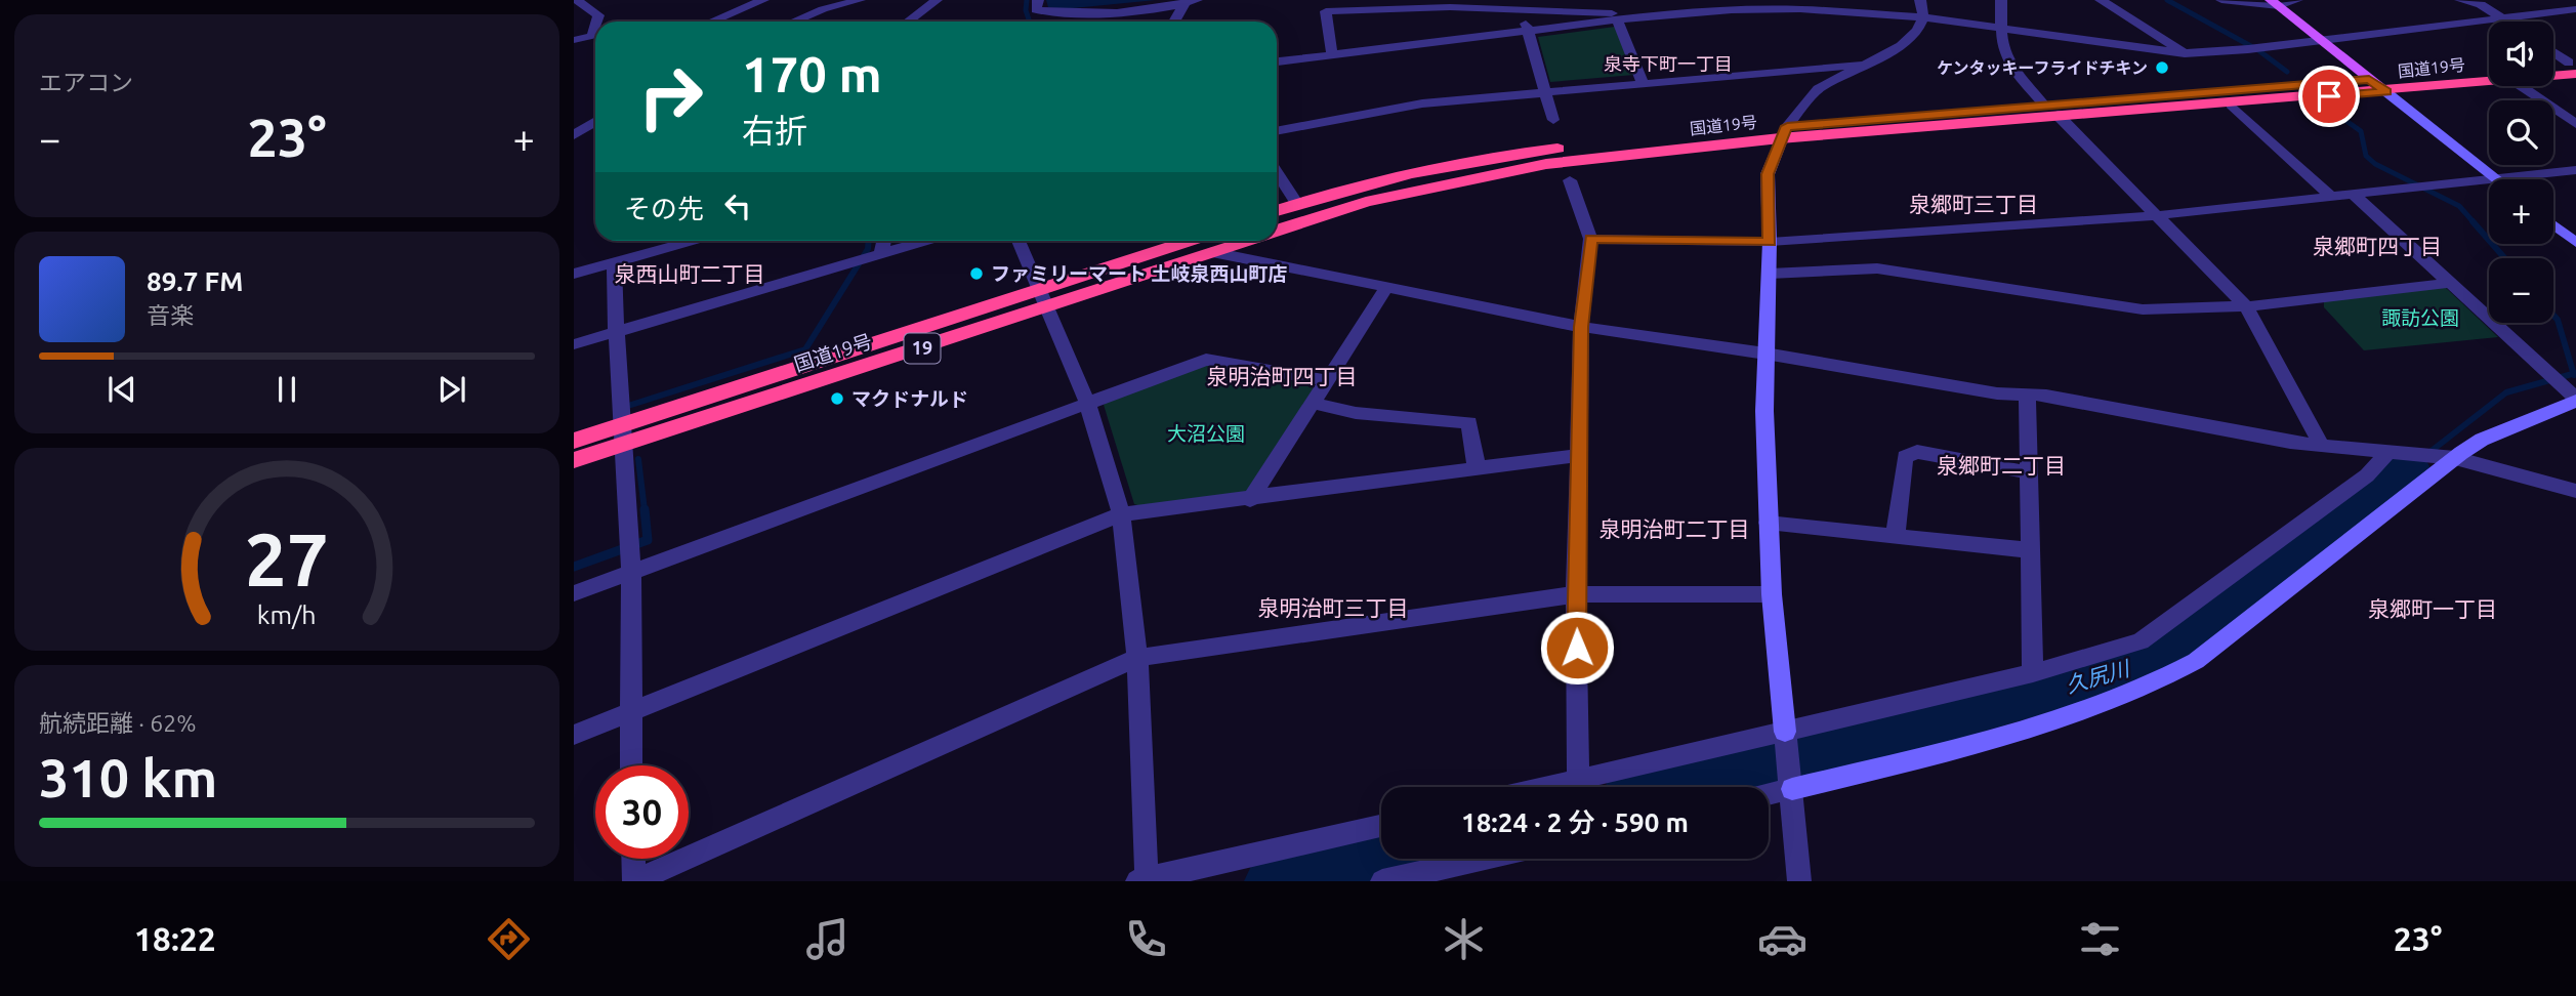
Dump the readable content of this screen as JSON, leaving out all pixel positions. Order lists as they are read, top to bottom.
{
  "streets": {
    "highway": ["国道19号", "19"]
  },
  "districts": [
    "泉寺下町一丁目",
    "泉郷町三丁目",
    "泉郷町四丁目",
    "泉西山町二丁目",
    "泉明治町四丁目",
    "泉郷町二丁目",
    "泉明治町二丁目",
    "泉明治町三丁目",
    "泉郷町一丁目"
  ],
  "water": ["久尻川"],
  "parks": ["諏訪公園", "大沼公園"],
  "places": ["ケンタッキーフライドチキン", "ファミリーマート 土岐泉西山町店", "マクドナルド"],
  "page": {
    "tile": [
      "エアコン",
      ["航続距離 · 62%", "310 km"]
    ],
    "map_buttons": ["+", "−"],
    "turn": ["170 m", "右折"],
    "heat": ["−", "23°", "+"],
    "then": "その先",
    "song": ["89.7 FM", "音楽"],
    "limit": "30",
    "trip": "18:24 · 2 分 · 590 m",
    "tabs": ["18:22", "23°"],
    "gauge": ["27", "km/h"]
  }
}
